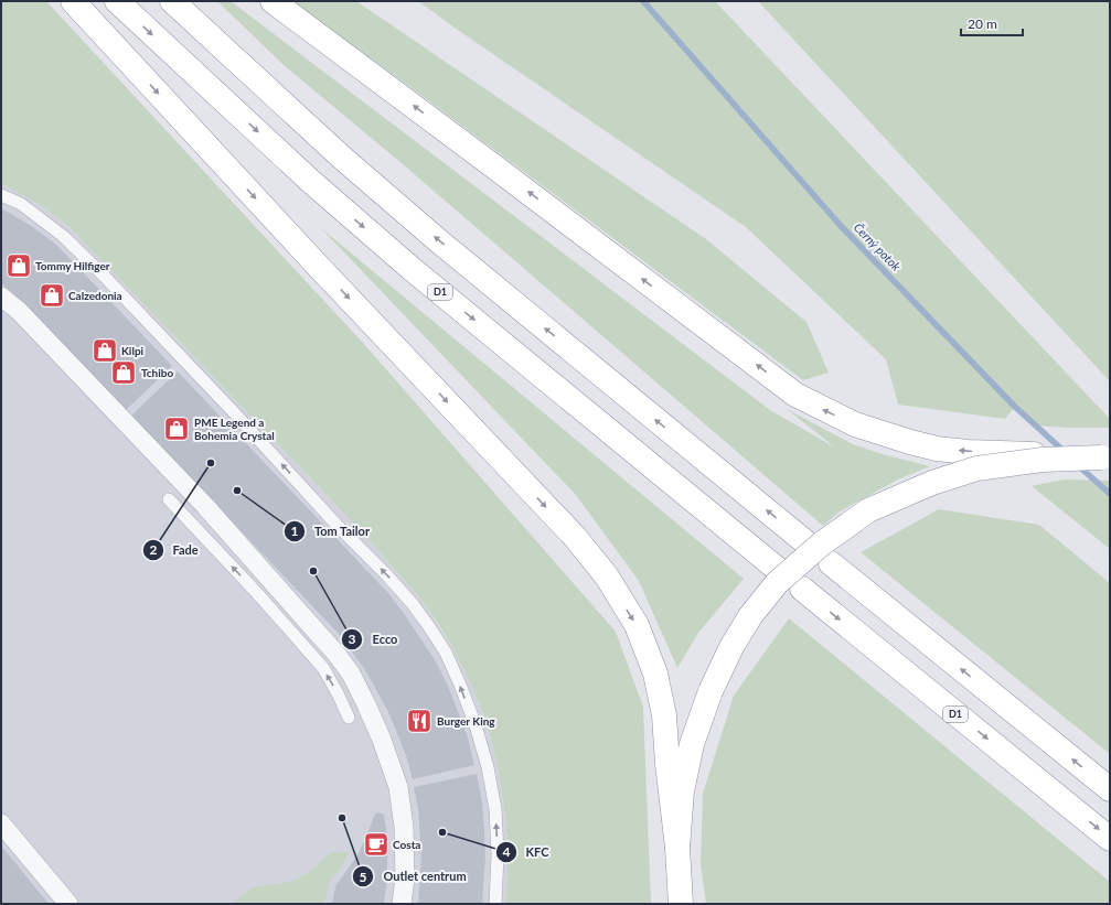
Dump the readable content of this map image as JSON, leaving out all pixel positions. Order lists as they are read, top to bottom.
{
  "streets": {
    "highway": ["D1"]
  },
  "water": ["Černý potok"],
  "places": {
    "shop": [
      "Tommy Hilfiger",
      "Calzedonia",
      "Kilpi",
      "Tchibo",
      "PME Legend a Bohemia Crystal"
    ],
    "other": [
      "Fade",
      "Tom Tailor",
      "Ecco",
      "Outlet centrum",
      "KFC"
    ],
    "restaurant": ["Burger King"],
    "cafe": ["Costa"]
  },
  "scale_bar": "20 m"
}
